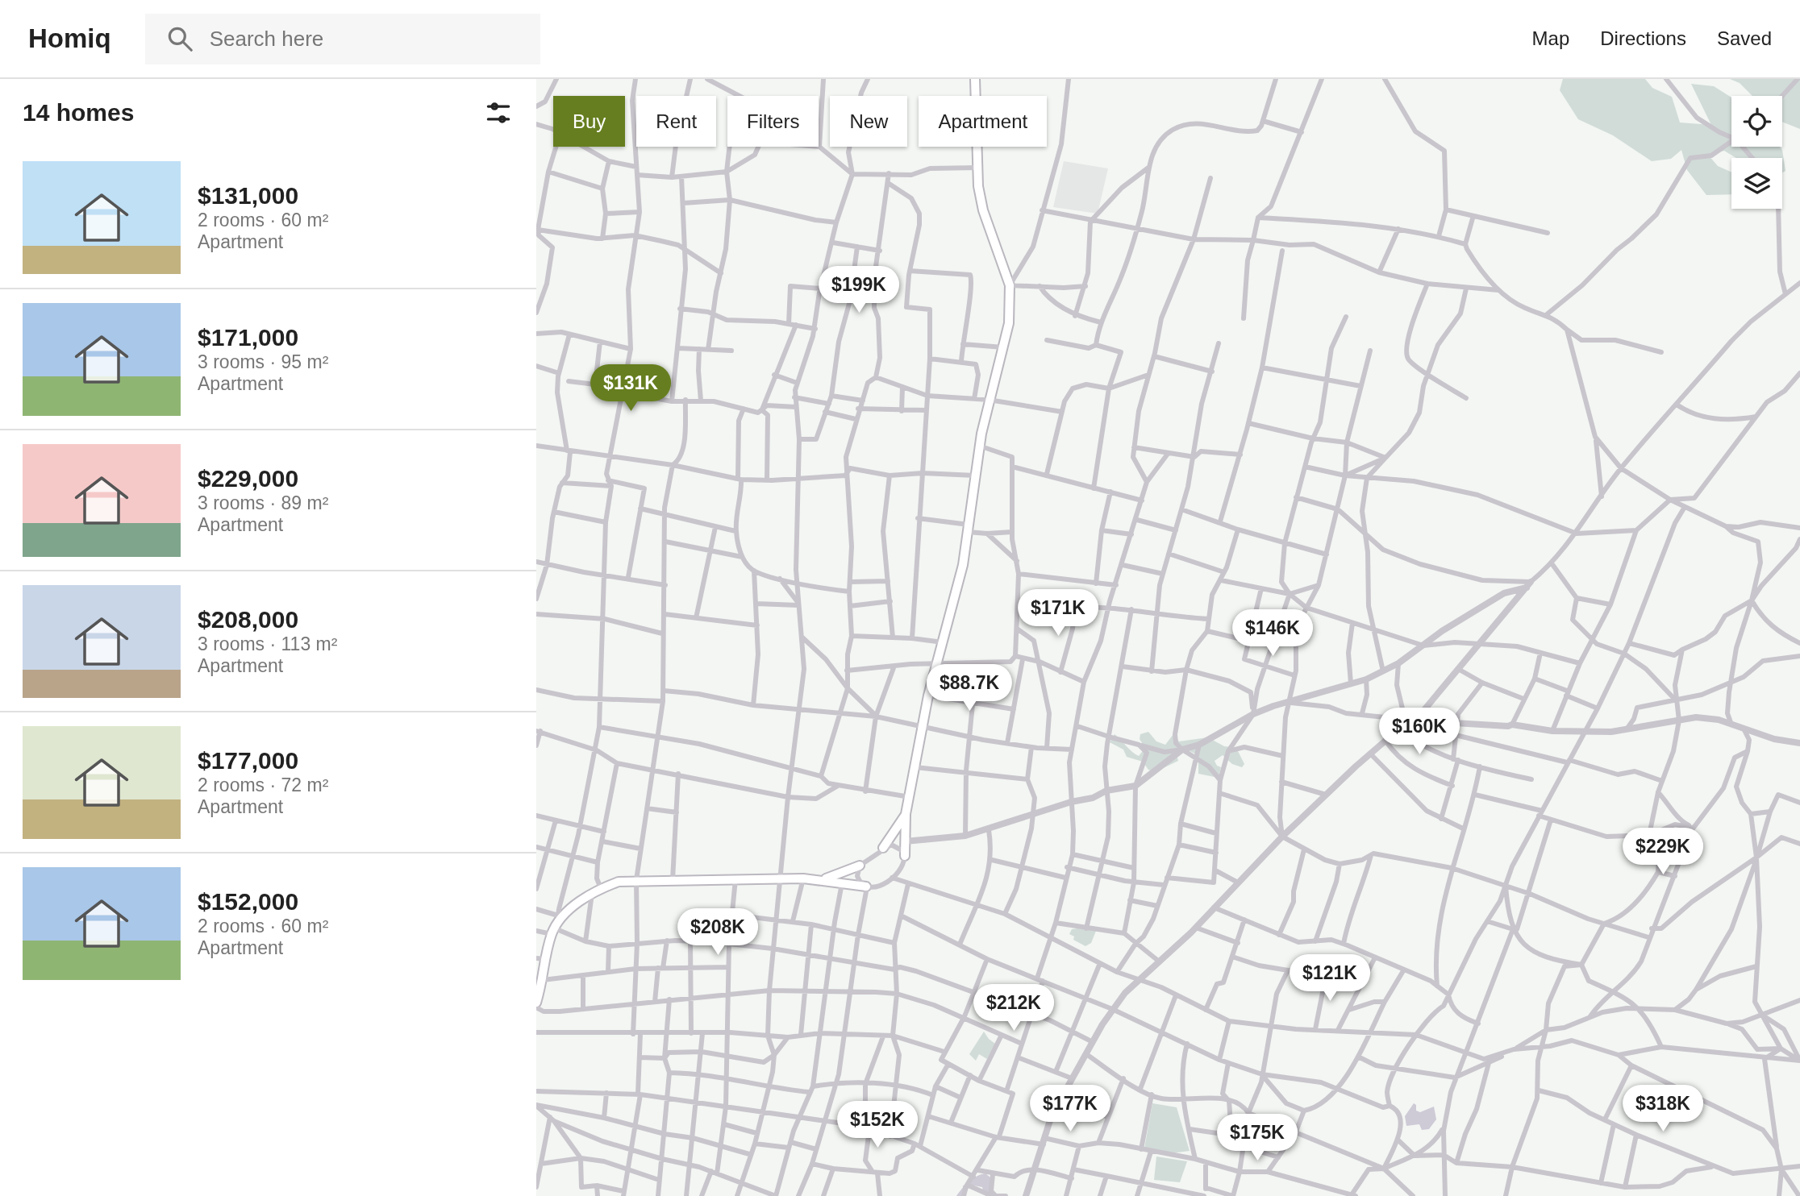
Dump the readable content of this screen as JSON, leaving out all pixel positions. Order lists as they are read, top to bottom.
{
  "page": {
    "header": "Homiq",
    "search": "Search here",
    "nav": ["Map", "Directions", "Saved"],
    "heading": "14 homes",
    "chip": [
      "Buy",
      "Rent",
      "Filters",
      "New",
      "Apartment"
    ],
    "list": [
      {
        "name": "$131,000",
        "note": "2 rooms · 60 m² · Apartment"
      },
      {
        "name": "$171,000",
        "note": "3 rooms · 95 m² · Apartment"
      },
      {
        "name": "$229,000",
        "note": "3 rooms · 89 m² · Apartment"
      },
      {
        "name": "$208,000",
        "note": "3 rooms · 113 m² · Apartment"
      },
      {
        "name": "$177,000",
        "note": "2 rooms · 72 m² · Apartment"
      },
      {
        "name": "$152,000",
        "note": "2 rooms · 60 m² · Apartment"
      }
    ],
    "price": [
      "$199K",
      "$131K",
      "$171K",
      "$146K",
      "$88.7K",
      "$160K",
      "$229K",
      "$208K",
      "$121K",
      "$212K",
      "$177K",
      "$318K",
      "$152K",
      "$175K"
    ]
  }
}
